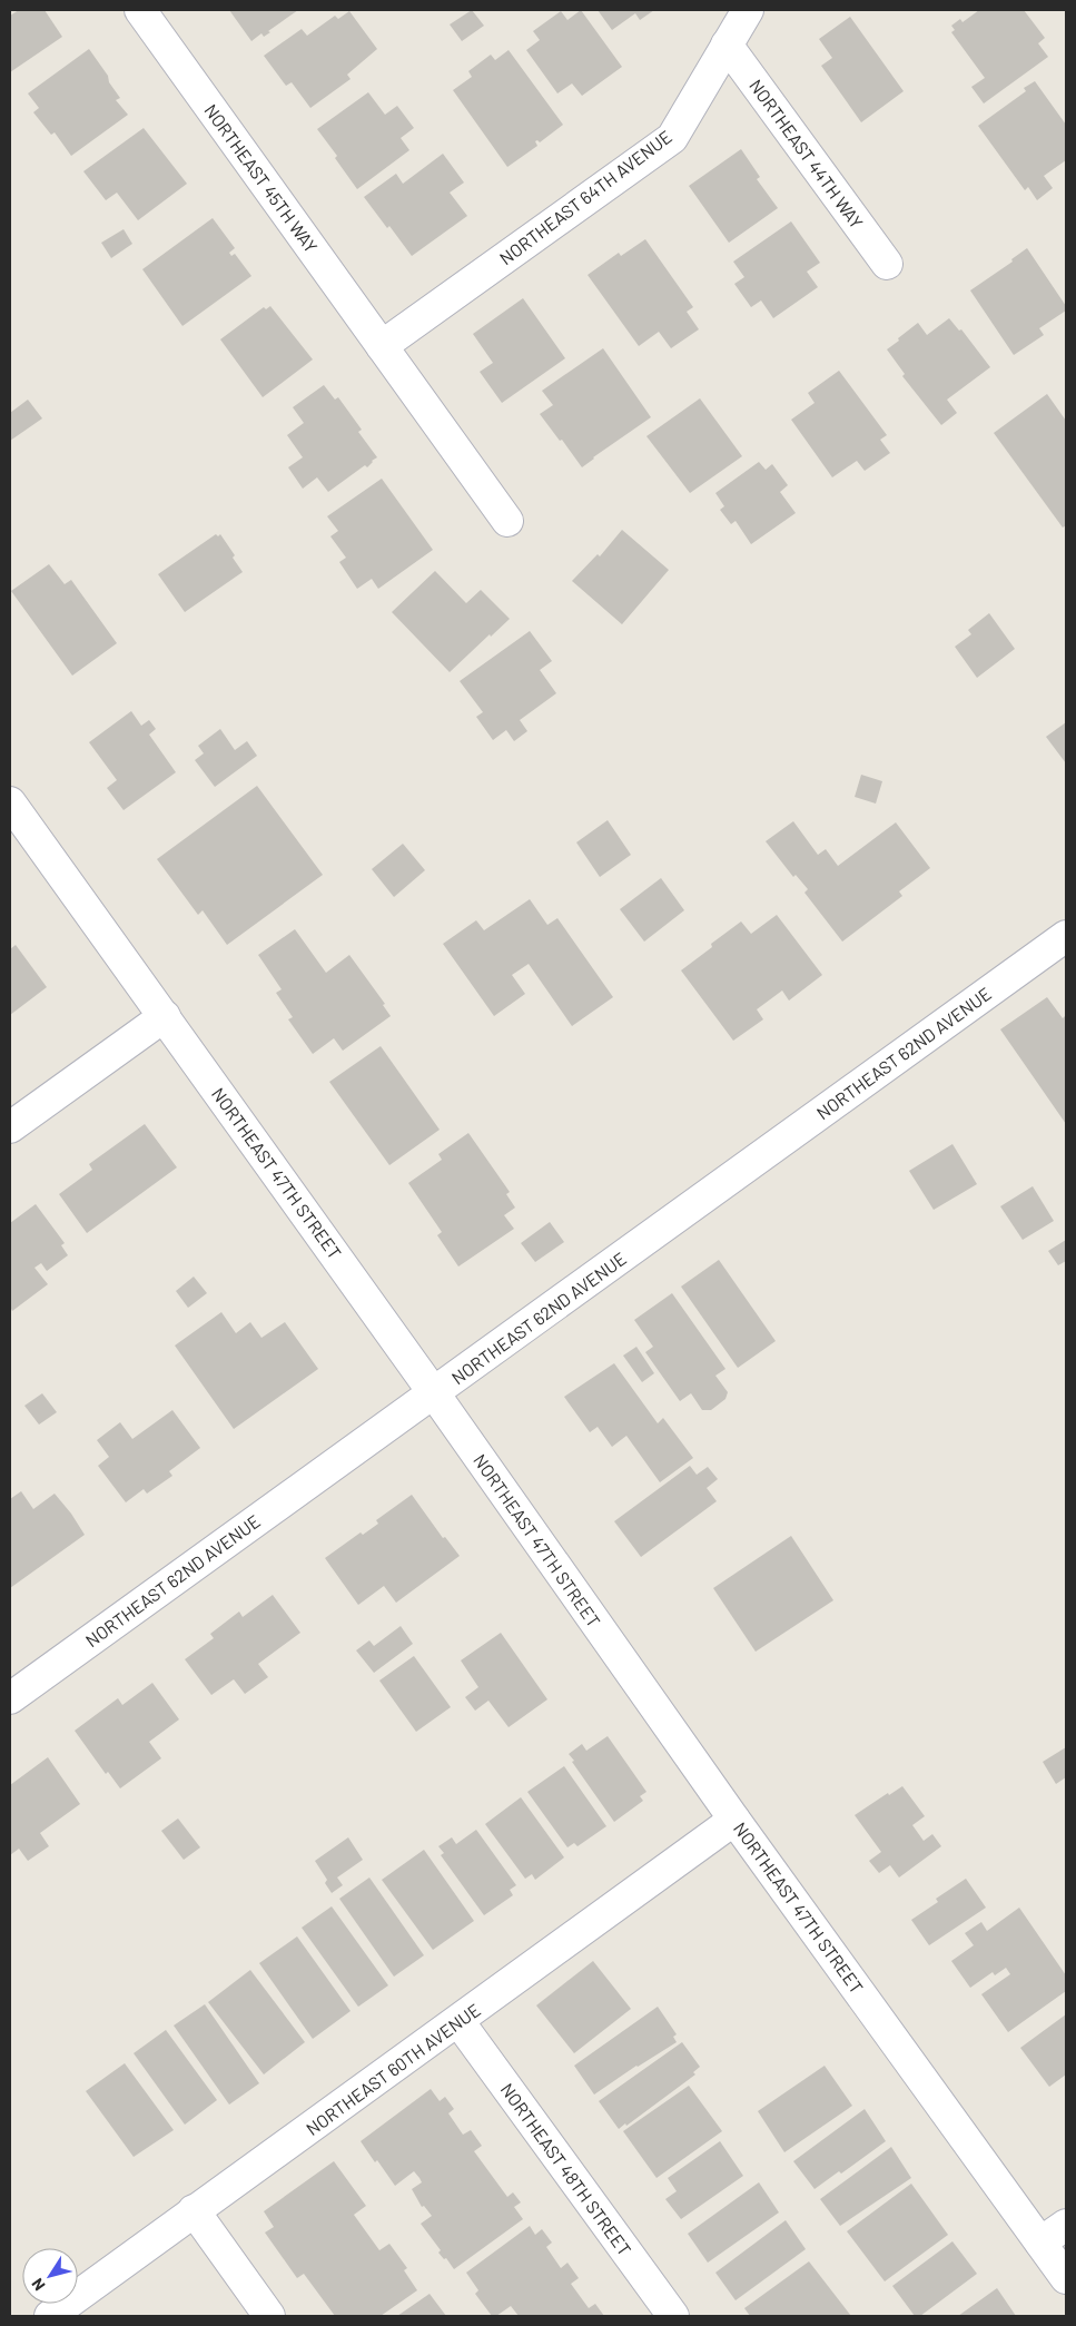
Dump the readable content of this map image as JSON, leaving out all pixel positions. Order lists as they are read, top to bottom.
{
  "streets": {
    "street": [
      "NORTHEAST 44TH WAY",
      "NORTHEAST 45TH WAY",
      "NORTHEAST 64TH AVENUE",
      "NORTHEAST 62ND AVENUE",
      "NORTHEAST 47TH STREET",
      "NORTHEAST 60TH AVENUE",
      "NORTHEAST 48TH STREET"
    ]
  },
  "crossings": [
    ["NORTHEAST 44TH WAY", "NORTHEAST 64TH AVENUE"],
    ["NORTHEAST 45TH WAY", "NORTHEAST 64TH AVENUE"],
    ["NORTHEAST 62ND AVENUE", "NORTHEAST 47TH STREET"],
    ["NORTHEAST 47TH STREET", "NORTHEAST 60TH AVENUE"],
    ["NORTHEAST 60TH AVENUE", "NORTHEAST 48TH STREET"]
  ],
  "north": "bottom left"
}
